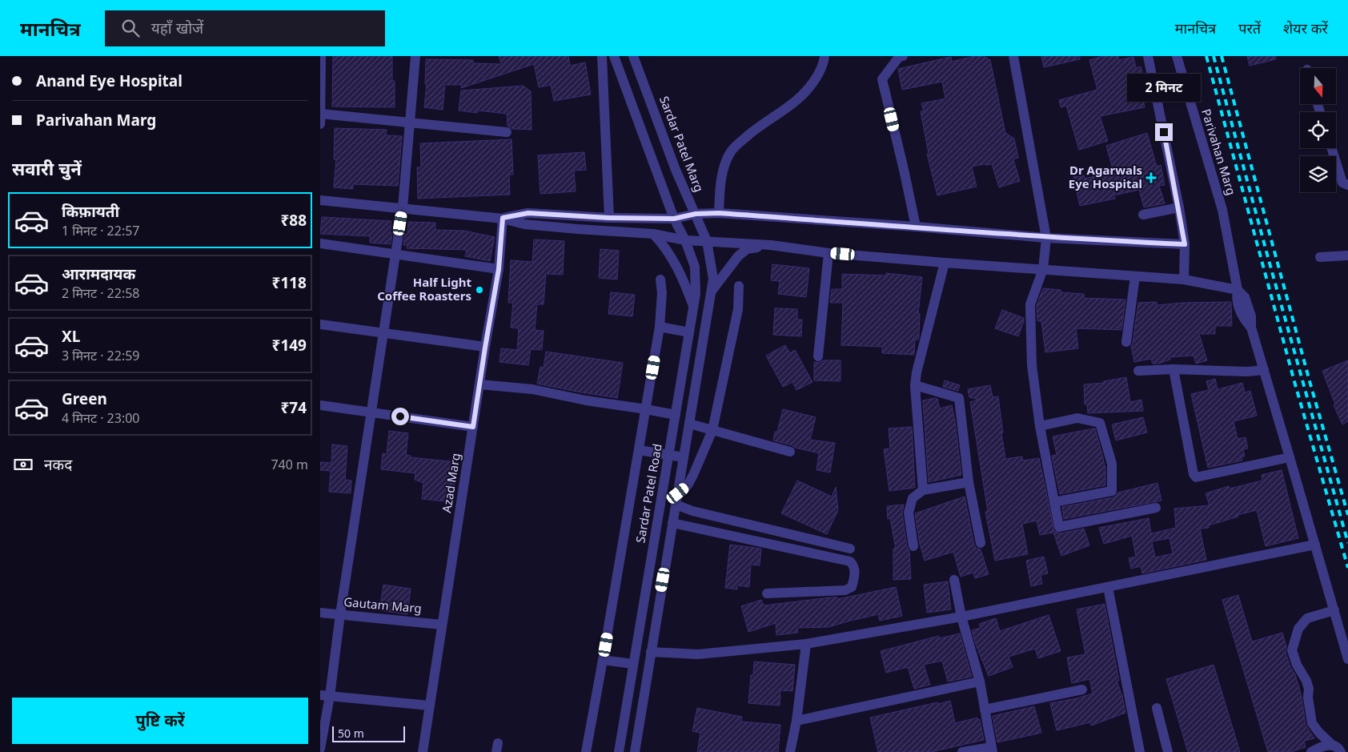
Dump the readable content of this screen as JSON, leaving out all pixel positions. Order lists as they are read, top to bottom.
{
  "streets": {
    "street": [
      "Sardar Patel Marg",
      "Parivahan Marg",
      "Azad Marg",
      "Sardar Patel Road",
      "Gautam Marg"
    ]
  },
  "crossings": [
    ["Azad Marg", "Gautam Marg"]
  ],
  "places": {
    "health": ["Dr Agarwals Eye Hospital"],
    "other": ["Half Light Coffee Roasters"]
  },
  "scale_bar": "50 m",
  "north": "bottom",
  "page": {
    "header": "मानचित्र",
    "search": "यहाँ खोजें",
    "nav": ["मानचित्र", "परतें", "शेयर करें"],
    "banner": ["Anand Eye Hospital", "Parivahan Marg"],
    "bubble": "2 मिनट",
    "heading": "सवारी चुनें",
    "list": [
      {
        "name": "किफ़ायती",
        "note": "1 मिनट · 22:57",
        "value": "₹88"
      },
      {
        "name": "आरामदायक",
        "note": "2 मिनट · 22:58",
        "value": "₹118"
      },
      {
        "name": "XL",
        "note": "3 मिनट · 22:59",
        "value": "₹149"
      },
      {
        "name": "Green",
        "note": "4 मिनट · 23:00",
        "value": "₹74"
      }
    ],
    "pay": ["नकद", "740 m"],
    "buttons": "पुष्टि करें",
    "scale": "50 m"
  }
}
